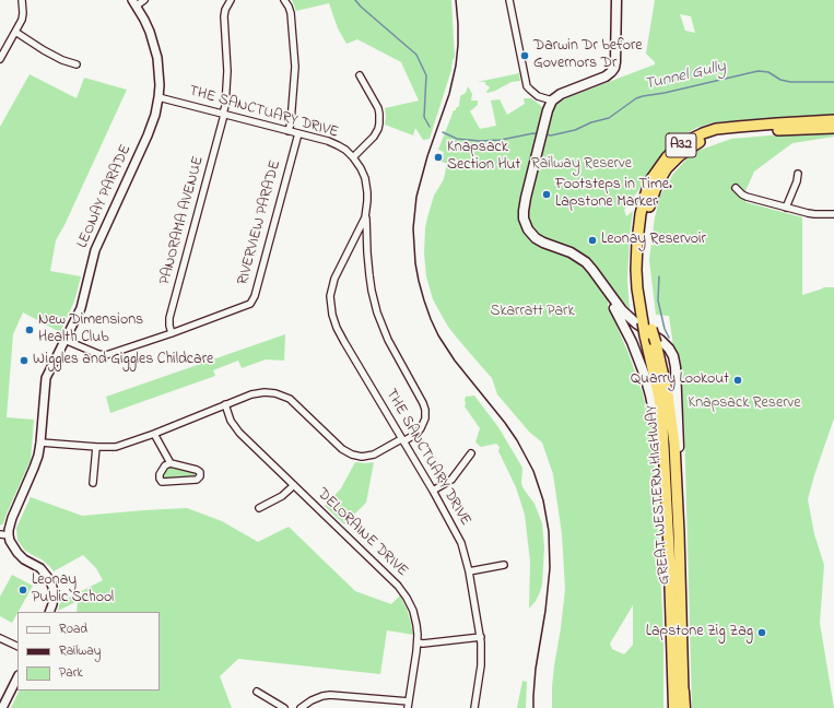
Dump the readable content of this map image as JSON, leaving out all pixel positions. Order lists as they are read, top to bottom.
{
  "streets": {
    "highway": ["A32", "GREAT WESTERN HIGHWAY"],
    "street": [
      "THE SANCTUARY DRIVE",
      "LEONAY PARADE",
      "PANORAMA AVENUE",
      "RIVERVIEW PARADE",
      "DELORAINE DRIVE"
    ]
  },
  "crossings": [
    ["THE SANCTUARY DRIVE", "LEONAY PARADE"],
    ["THE SANCTUARY DRIVE", "PANORAMA AVENUE"],
    ["THE SANCTUARY DRIVE", "RIVERVIEW PARADE"],
    ["LEONAY PARADE", "RIVERVIEW PARADE"],
    ["PANORAMA AVENUE", "RIVERVIEW PARADE"]
  ],
  "water": ["Tunnel Gully"],
  "parks": ["Railway Reserve", "Skarratt Park", "Knapsack Reserve"],
  "places": [
    "Darwin Dr before Governors Dr",
    "Knapsack Section Hut",
    "Footsteps in Time. Lapstone Marker",
    "Leonay Reservoir",
    "New Dimensions Health Club",
    "Wiggles and Giggles Childcare",
    "Quarry Lookout",
    "Leonay Public School",
    "Lapstone Zig Zag"
  ],
  "legend": ["Road", "Railway", "Park"]
}
